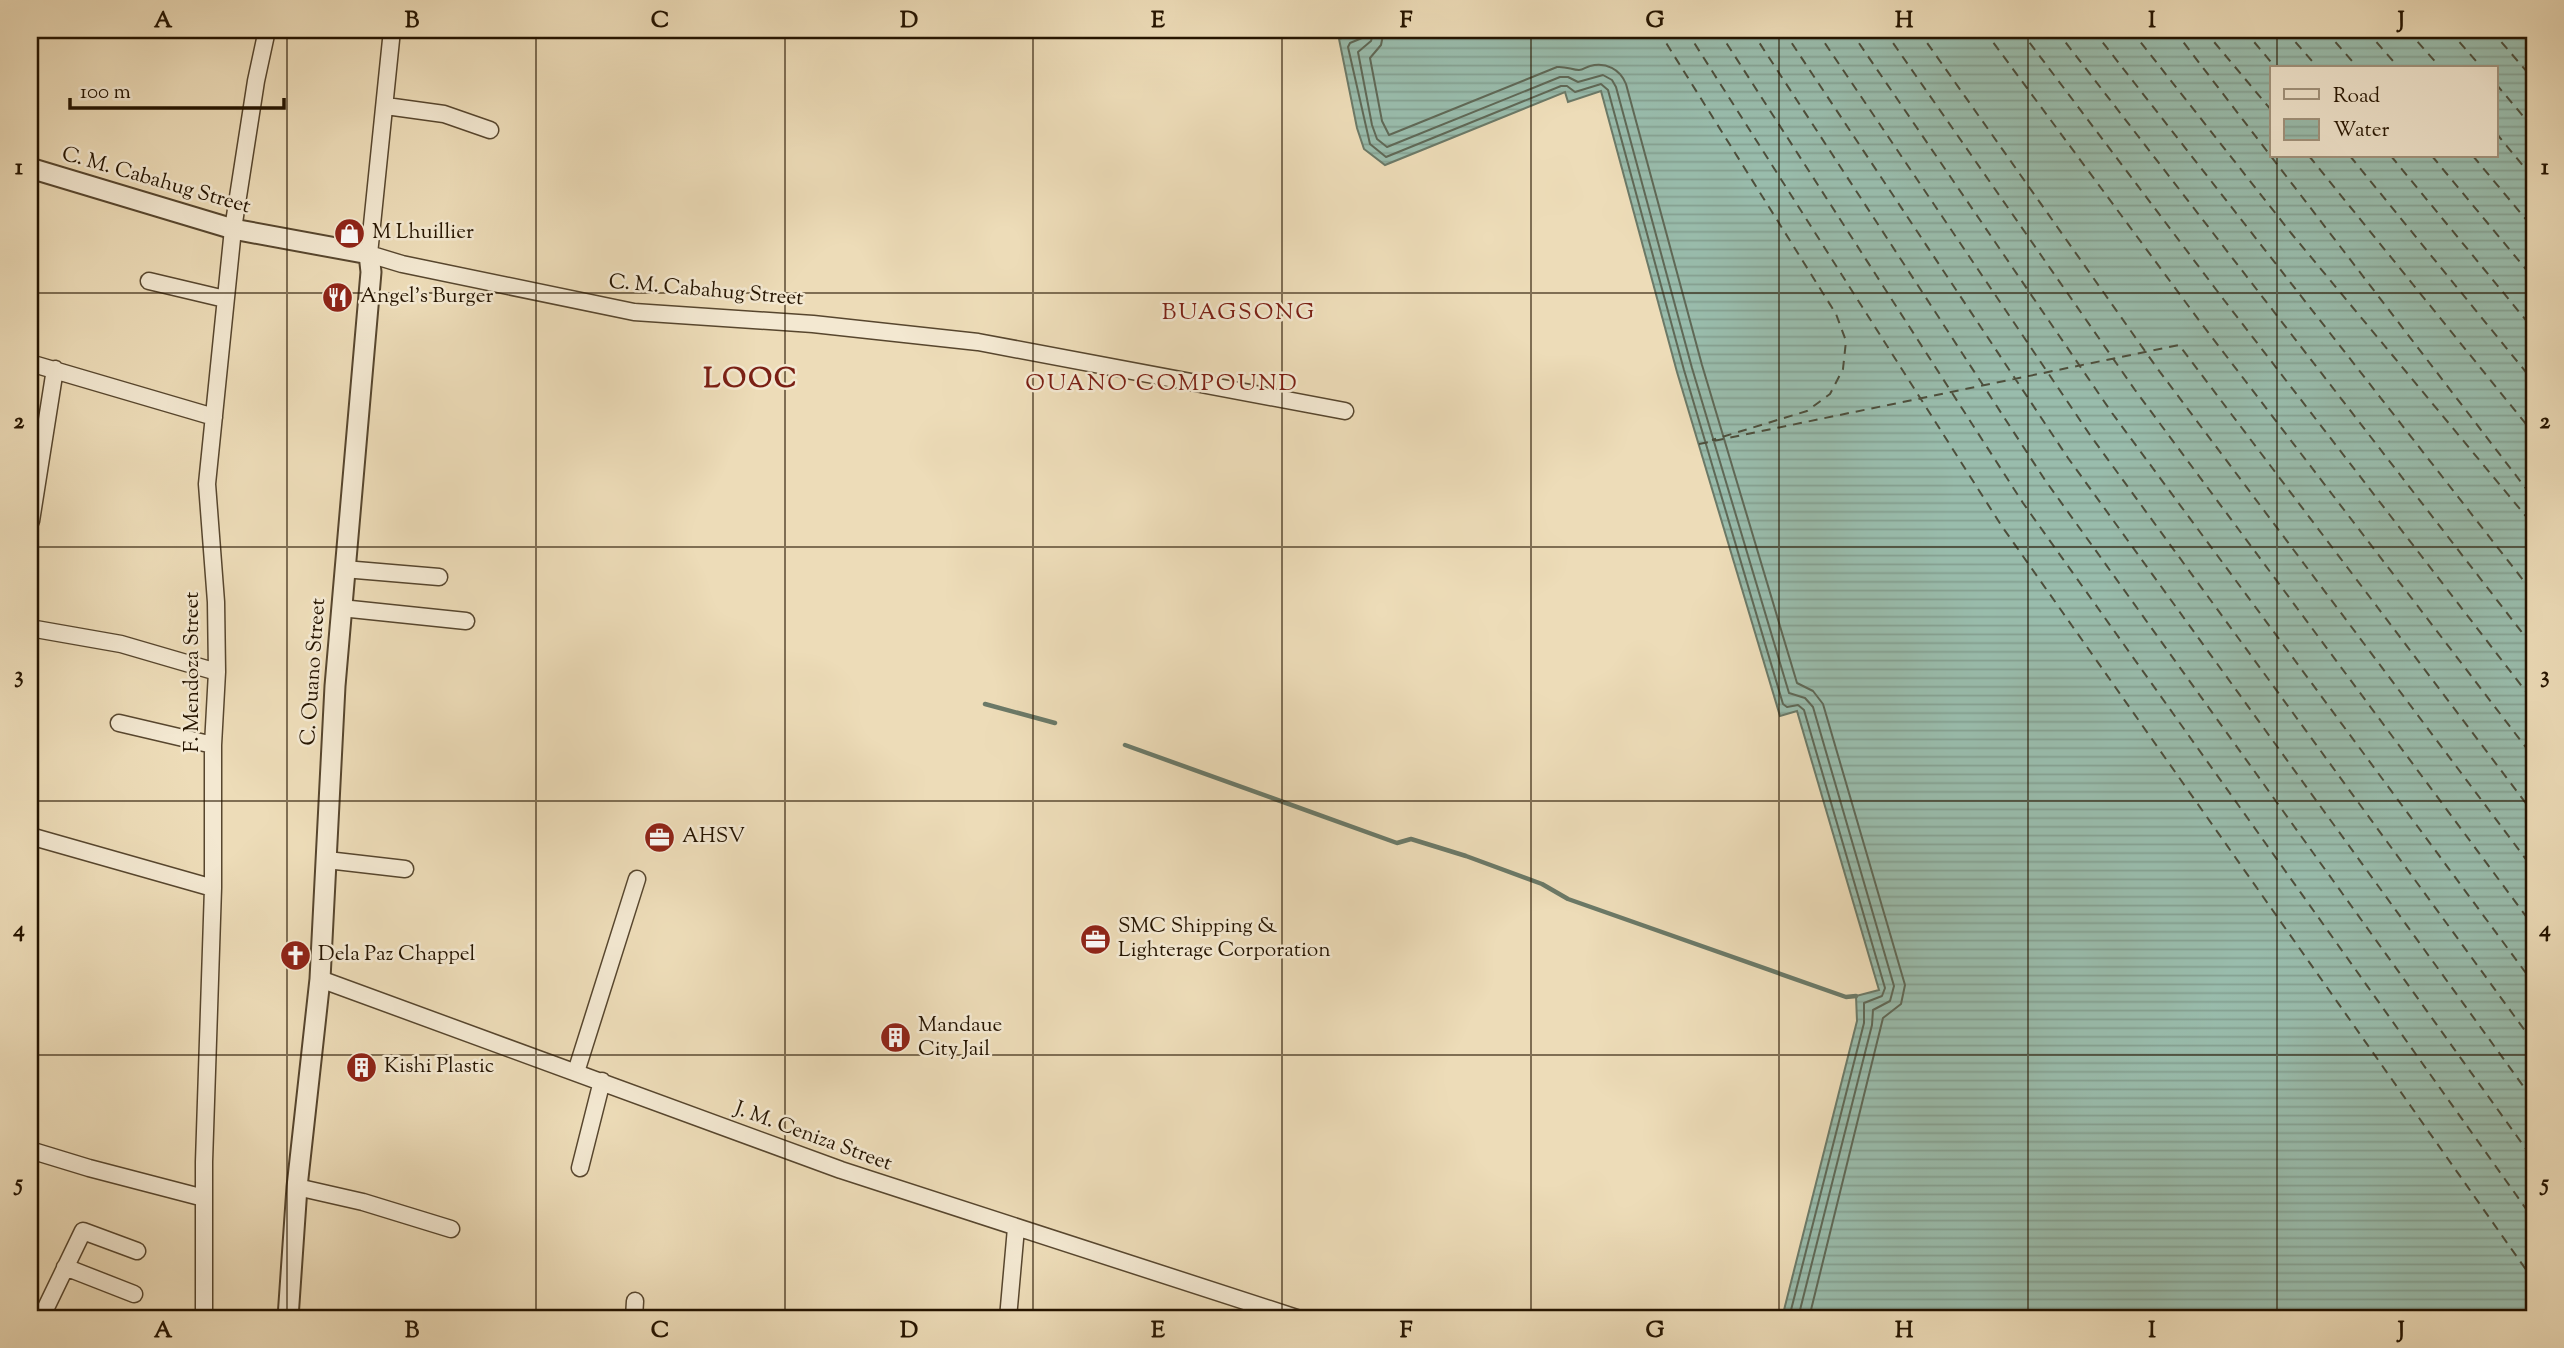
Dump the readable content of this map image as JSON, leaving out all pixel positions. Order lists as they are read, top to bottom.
{
  "streets": {
    "street": [
      "C. M. Cabahug Street",
      "F. Mendoza Street",
      "C. Ouano Street",
      "J. M. Ceniza Street"
    ]
  },
  "crossings": [
    ["C. M. Cabahug Street", "F. Mendoza Street"],
    ["C. M. Cabahug Street", "C. Ouano Street"],
    ["C. Ouano Street", "J. M. Ceniza Street"]
  ],
  "districts": ["BUAGSONG", "LOOC", "OUANO COMPOUND"],
  "places": {
    "shop": ["M Lhuillier"],
    "restaurant": ["Angel's Burger"],
    "office": ["AHSV", "SMC Shipping & Lighterage Corporation"],
    "church": ["Dela Paz Chappel"],
    "building": ["Mandaue City Jail", "Kishi Plastic"]
  },
  "legend": ["Road", "Water"],
  "scale_bar": "100 m",
  "grid": {
    "columns": [
      "A",
      "B",
      "C",
      "D",
      "E",
      "F",
      "G",
      "H",
      "I",
      "J"
    ],
    "rows": [
      "1",
      "2",
      "3",
      "4",
      "5"
    ]
  }
}
